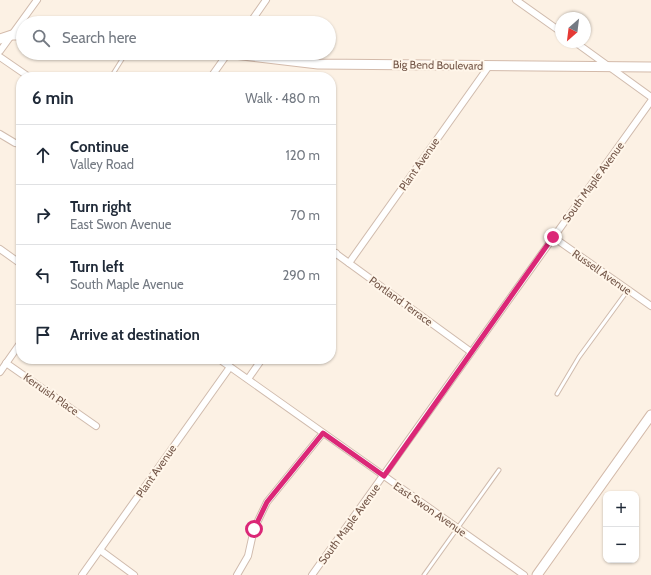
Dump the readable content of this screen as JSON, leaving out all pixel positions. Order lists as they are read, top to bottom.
{
  "streets": {
    "main road": ["Big Bend Boulevard"],
    "street": [
      "Plant Avenue",
      "South Maple Avenue",
      "Russell Avenue",
      "Portland Terrace",
      "Kerruish Place",
      "East Swon Avenue"
    ]
  },
  "crossings": [
    ["Big Bend Boulevard", "Plant Avenue"],
    ["Plant Avenue", "Portland Terrace"],
    ["Plant Avenue", "East Swon Avenue"],
    ["South Maple Avenue", "Russell Avenue"],
    ["South Maple Avenue", "Portland Terrace"],
    ["South Maple Avenue", "East Swon Avenue"]
  ],
  "north": "bottom left",
  "page": {
    "search": "Search here",
    "heading": ["6 min", "Walk · 480 m"],
    "list": [
      ["Continue", "Valley Road", "120 m"],
      ["Turn right", "East Swon Avenue", "70 m"],
      ["Turn left", "South Maple Avenue", "290 m"],
      "Arrive at destination"
    ],
    "map_buttons": ["+", "−"]
  }
}
